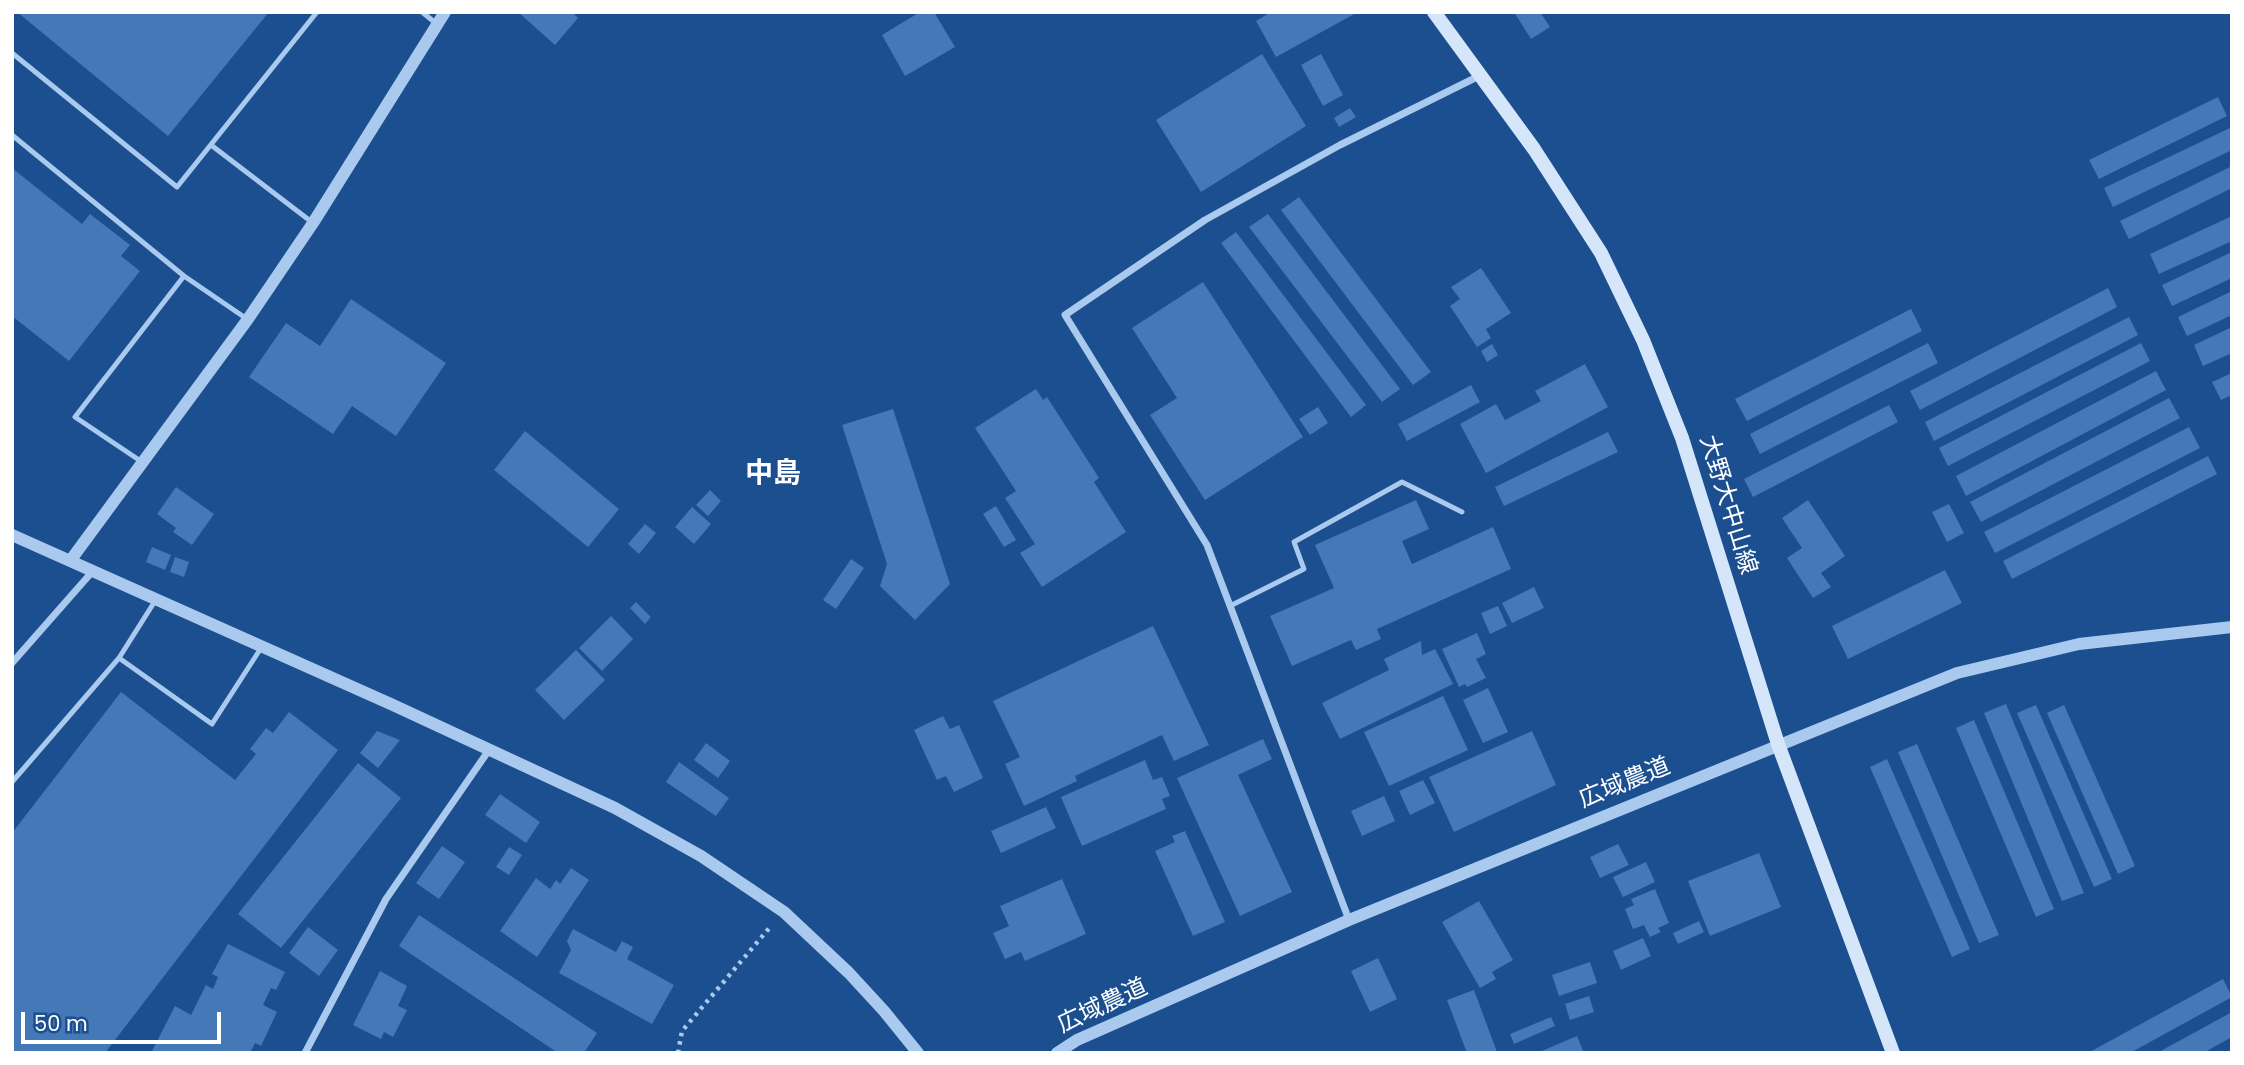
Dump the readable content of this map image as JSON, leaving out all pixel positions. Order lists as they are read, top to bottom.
{
  "streets": {
    "main road": ["大野大中山線"],
    "street": ["広域農道"]
  },
  "crossings": [
    ["大野大中山線", "広域農道"]
  ],
  "districts": ["中島"],
  "scale_bar": "50 m"
}
